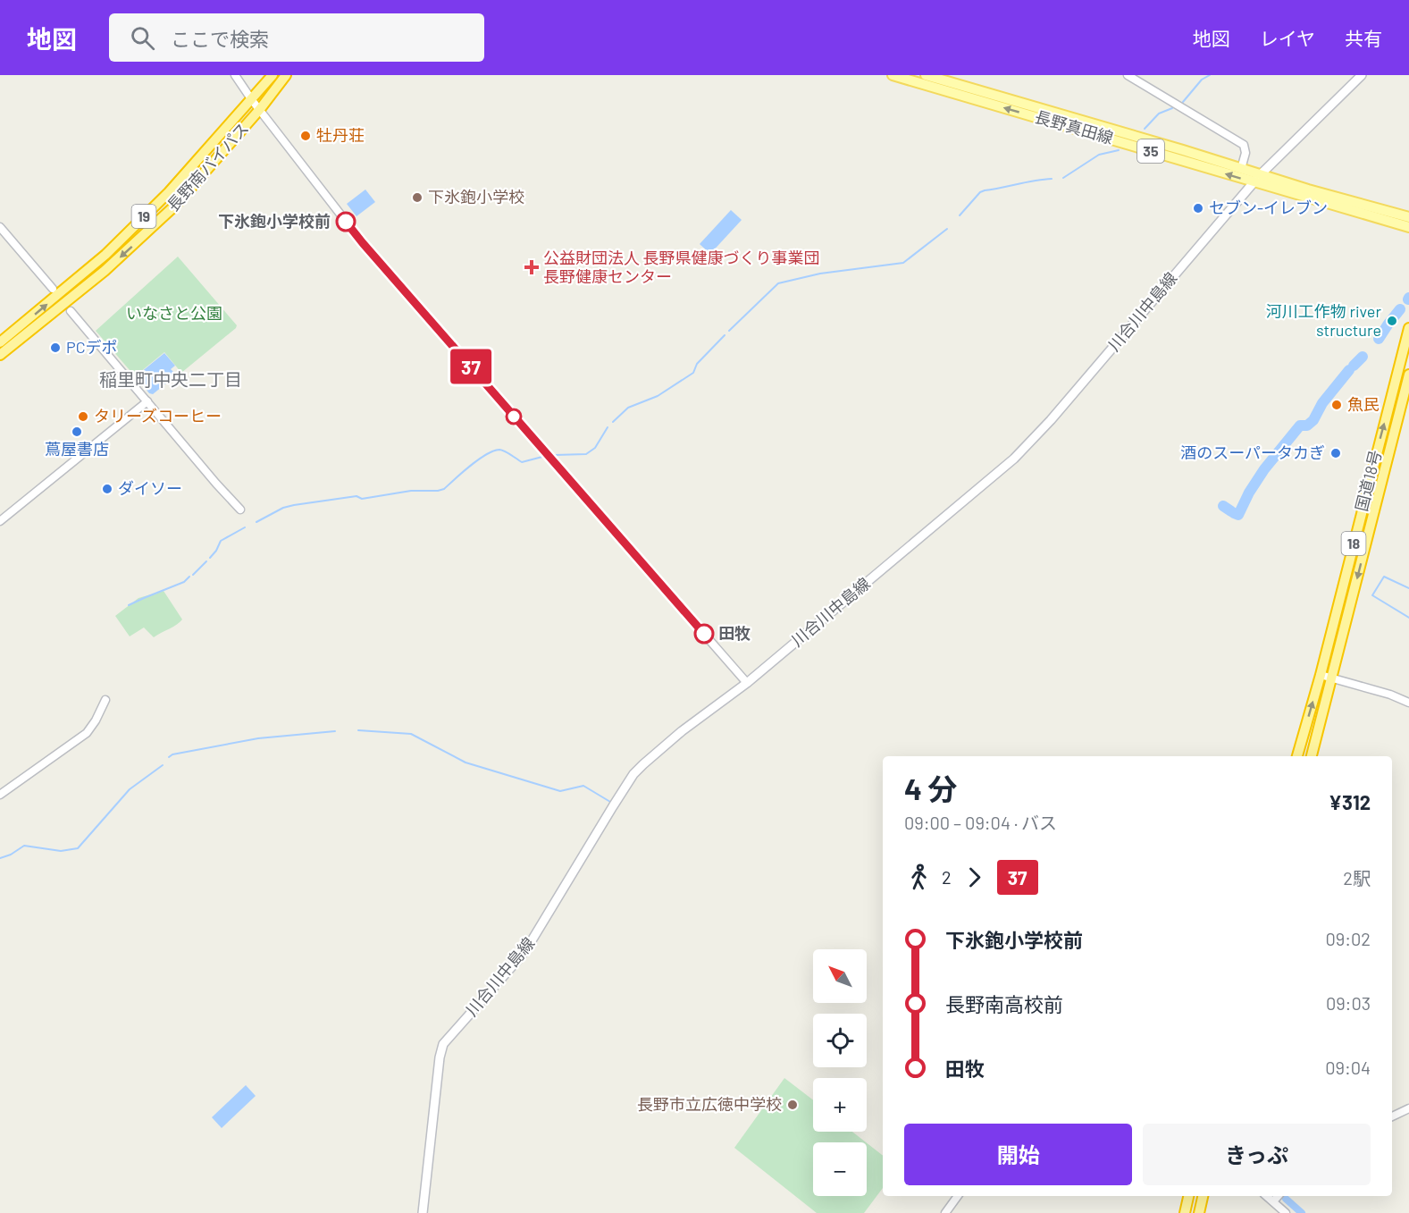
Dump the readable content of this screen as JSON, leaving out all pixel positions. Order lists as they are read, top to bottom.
{
  "streets": {
    "highway": [
      "長野南バイパス",
      "19",
      "国道18号",
      "18"
    ],
    "main road": ["長野真田線", "35", "川合川中島線"]
  },
  "crossings": [
    ["長野真田線", "川合川中島線"]
  ],
  "districts": ["稲里町中央二丁目"],
  "parks": ["いなさと公園"],
  "places": {
    "other": [
      "牡丹荘",
      "下氷鉋小学校",
      "セブン-イレブン",
      "下氷鉋小学校前",
      "河川工作物 river structure",
      "PCデポ",
      "魚民",
      "タリーズコーヒー",
      "蔦屋書店",
      "酒のスーパータカぎ",
      "ダイソー",
      "田牧",
      "長野市立広徳中学校"
    ],
    "health": ["公益財団法人 長野県健康づくり事業団 長野健康センター"]
  },
  "lines": ["bus line 37"],
  "north": "top left",
  "page": {
    "header": "地図",
    "search": "ここで検索",
    "nav": ["地図", "レイヤ", "共有"],
    "on_map": "37",
    "heading": ["4 分", "09:00 – 09:04 · バス", "¥312"],
    "legs": ["2", "37", "2駅"],
    "list": [
      {
        "name": "下氷鉋小学校前",
        "value": "09:02"
      },
      {
        "name": "長野南高校前",
        "value": "09:03"
      },
      {
        "name": "田牧",
        "value": "09:04"
      }
    ],
    "map_buttons": ["+", "−"],
    "buttons": ["開始", "きっぷ"]
  }
}
